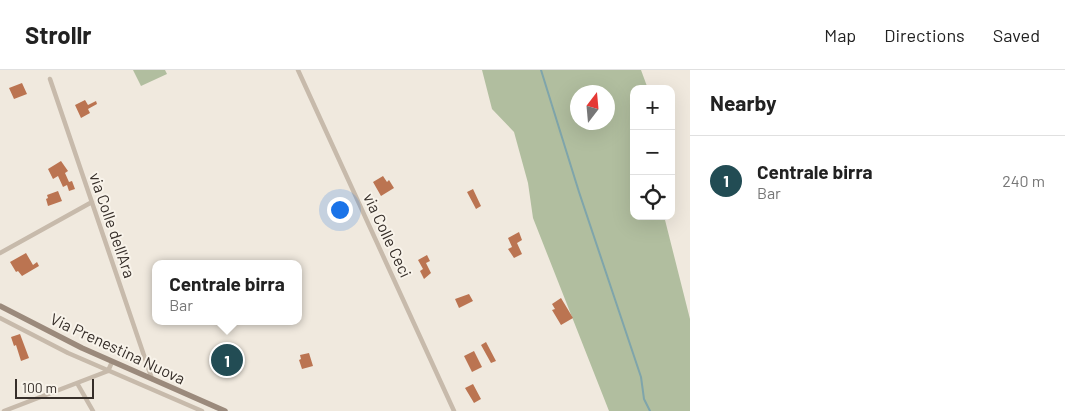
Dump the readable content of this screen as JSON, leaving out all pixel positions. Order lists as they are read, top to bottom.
{
  "streets": {
    "main road": ["Via Prenestina Nuova"],
    "street": ["via Colle dell'Ara", "via Colle Ceci"]
  },
  "crossings": [
    ["via Colle dell'Ara", "Via Prenestina Nuova"]
  ],
  "scale_bar": "100 m",
  "north": "top",
  "page": {
    "header": "Strollr",
    "nav": ["Map", "Directions", "Saved"],
    "heading": "Nearby",
    "map_buttons": ["+", "−"],
    "list": [
      {
        "mark": "1",
        "name": "Centrale birra",
        "note": "Bar",
        "value": "240 m"
      }
    ],
    "popup": ["Centrale birra", "Bar"],
    "pins": "1",
    "scale": "100 m"
  }
}
